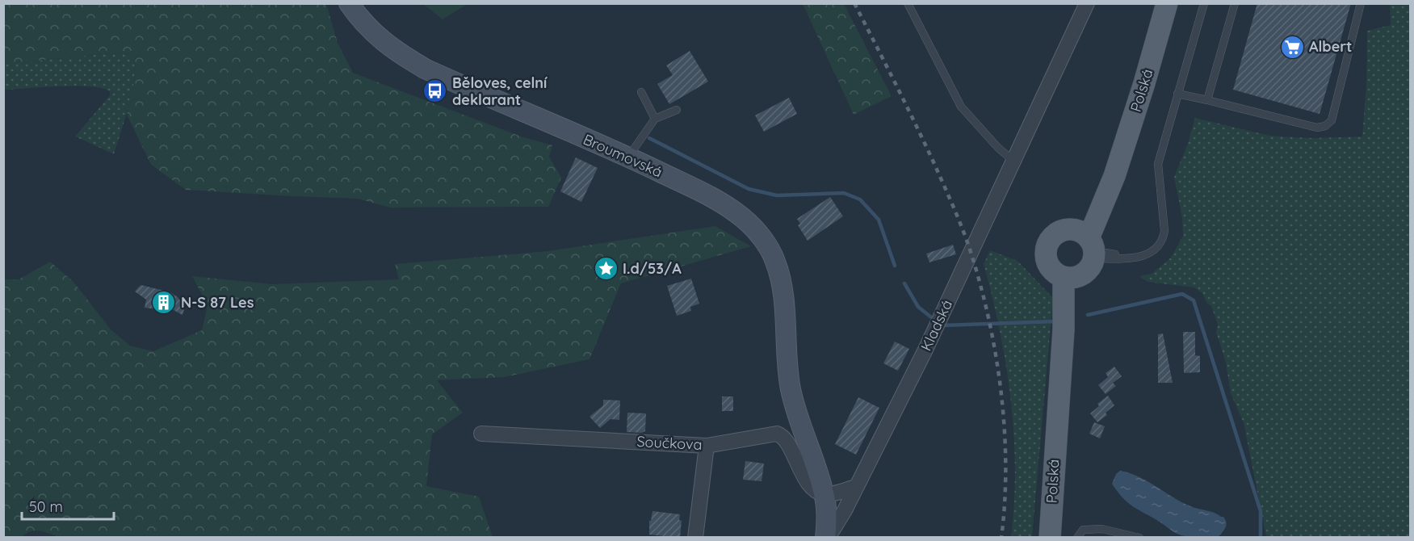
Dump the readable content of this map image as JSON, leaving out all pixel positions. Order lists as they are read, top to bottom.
{
  "streets": {
    "main road": ["Polská", "Broumovská", "Kladská"],
    "street": ["Součkova"]
  },
  "crossings": [
    ["Broumovská", "Kladská"],
    ["Kladská", "Součkova"]
  ],
  "places": {
    "supermarket": ["Albert"],
    "bus stop": ["Běloves, celní deklarant"],
    "place": ["I.d/53/A"],
    "building": ["N-S 87 Les"]
  },
  "scale_bar": "50 m"
}
